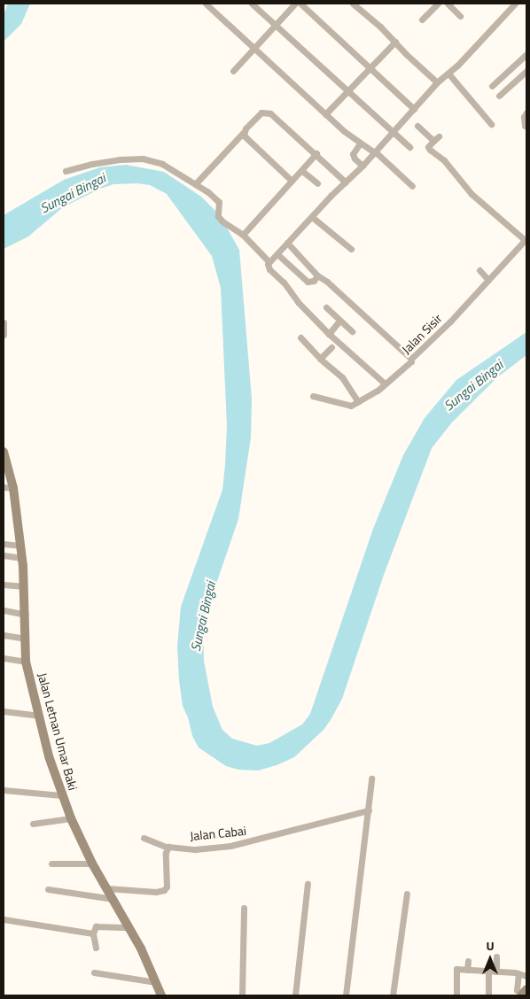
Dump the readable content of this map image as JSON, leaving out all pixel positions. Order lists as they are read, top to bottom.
{
  "streets": {
    "street": ["Jalan Sisir", "Jalan Letnan Umar Baki", "Jalan Cabai"]
  },
  "water": ["Sungai Bingai"],
  "north": "top"
}
